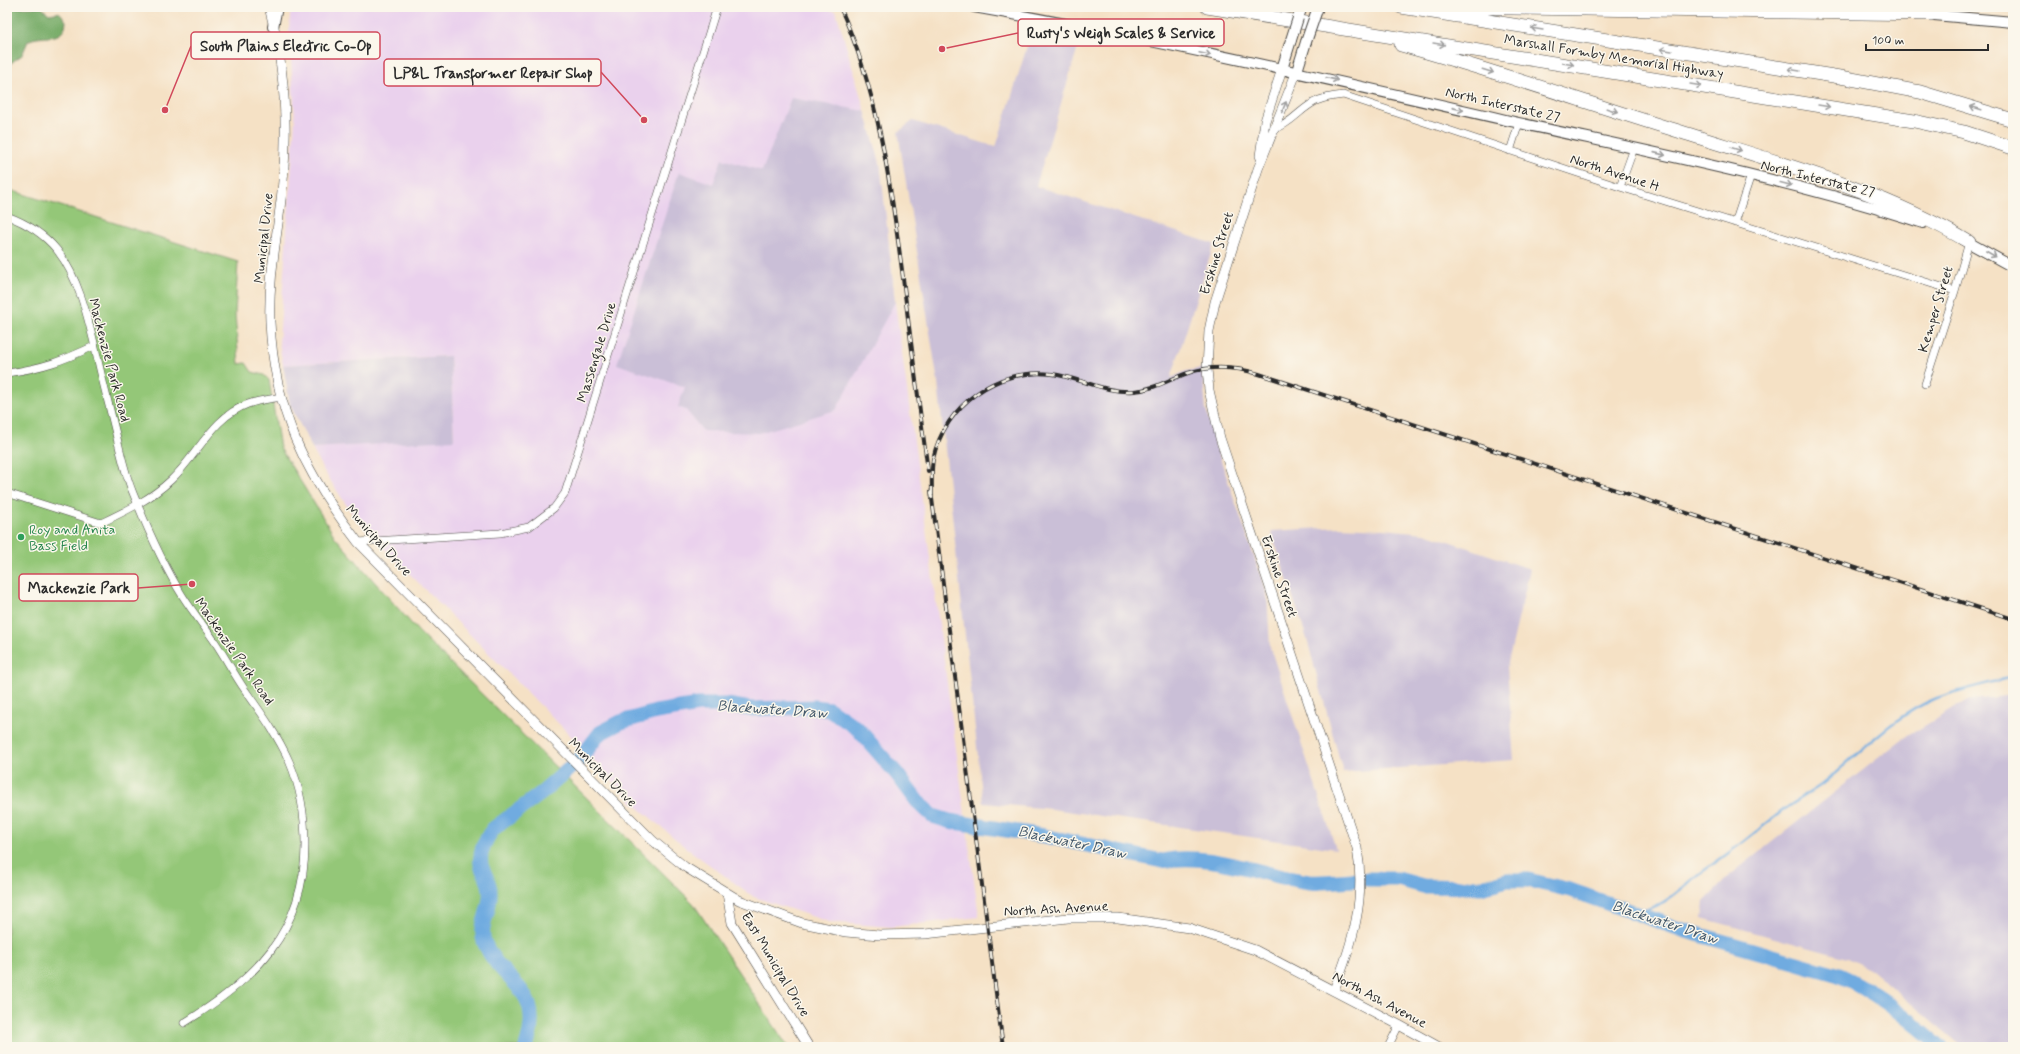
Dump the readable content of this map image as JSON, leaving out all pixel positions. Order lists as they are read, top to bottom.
{
  "streets": {
    "highway": ["Marshall Formby Memorial Highway"],
    "main road": ["North Interstate 27", "Erskine Street"],
    "street": [
      "North Avenue H",
      "Municipal Drive",
      "Kemper Street",
      "Massengale Drive",
      "Mackenzie Park Road",
      "North Ash Avenue",
      "East Municipal Drive"
    ]
  },
  "crossings": [
    ["North Interstate 27", "Erskine Street"],
    ["North Interstate 27", "Kemper Street"],
    ["North Avenue H", "Erskine Street"],
    ["North Avenue H", "Kemper Street"],
    ["Municipal Drive", "Massengale Drive"],
    ["Municipal Drive", "North Ash Avenue"],
    ["Municipal Drive", "East Municipal Drive"],
    ["Erskine Street", "North Ash Avenue"],
    ["North Ash Avenue", "East Municipal Drive"]
  ],
  "one_way": ["North Interstate 27"],
  "water": ["Blackwater Draw"],
  "places": [
    "Rusty's Weigh Scales & Service",
    "South Plains Electric Co-Op",
    "LP&L Transformer Repair Shop",
    "Roy and Anita Bass Field",
    "Mackenzie Park"
  ],
  "scale_bar": "100 m"
}
